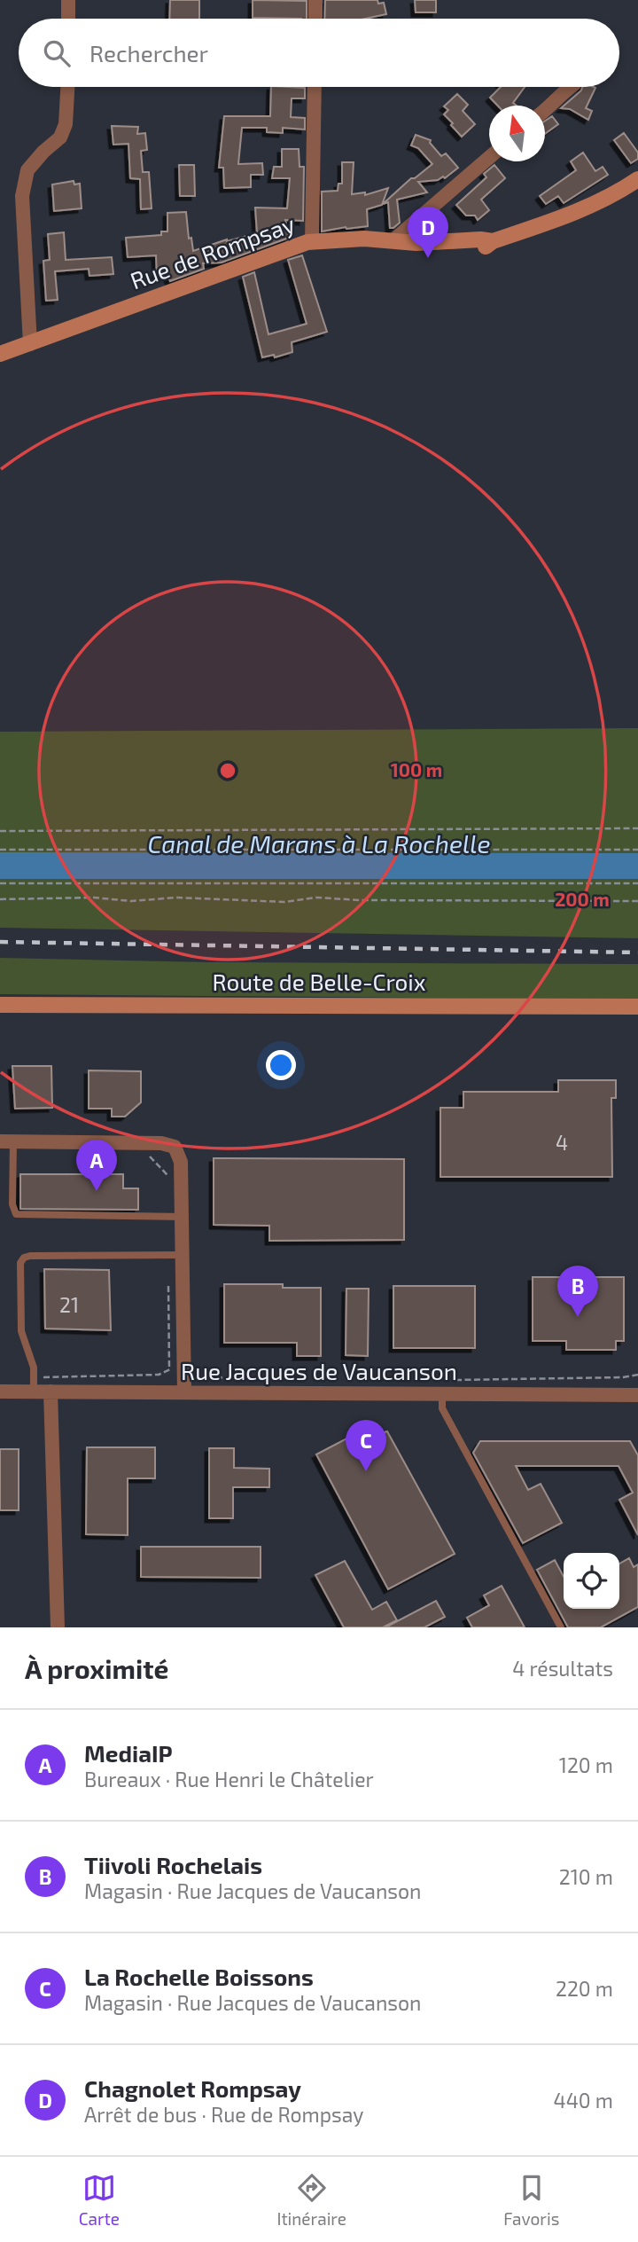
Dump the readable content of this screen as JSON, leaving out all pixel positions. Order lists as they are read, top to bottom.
{
  "streets": {
    "street": ["Rue de Rompsay", "Route de Belle-Croix", "Rue Jacques de Vaucanson"]
  },
  "water": ["Canal de Marans à La Rochelle"],
  "house_numbers": ["4", "21"],
  "north": "top",
  "page": {
    "search": "Rechercher",
    "pins": [
      "D",
      "A",
      "B",
      "C"
    ],
    "heading": ["À proximité", "4 résultats"],
    "list": [
      {
        "mark": "A",
        "name": "MediaIP",
        "note": "Bureaux · Rue Henri le Châtelier",
        "value": "120 m"
      },
      {
        "mark": "B",
        "name": "Tiivoli Rochelais",
        "note": "Magasin · Rue Jacques de Vaucanson",
        "value": "210 m"
      },
      {
        "mark": "C",
        "name": "La Rochelle Boissons",
        "note": "Magasin · Rue Jacques de Vaucanson",
        "value": "220 m"
      },
      {
        "mark": "D",
        "name": "Chagnolet Rompsay",
        "note": "Arrêt de bus · Rue de Rompsay",
        "value": "440 m"
      }
    ],
    "nav": ["Carte", "Itinéraire", "Favoris"]
  },
  "rings": ["100 m", "200 m"]
}
